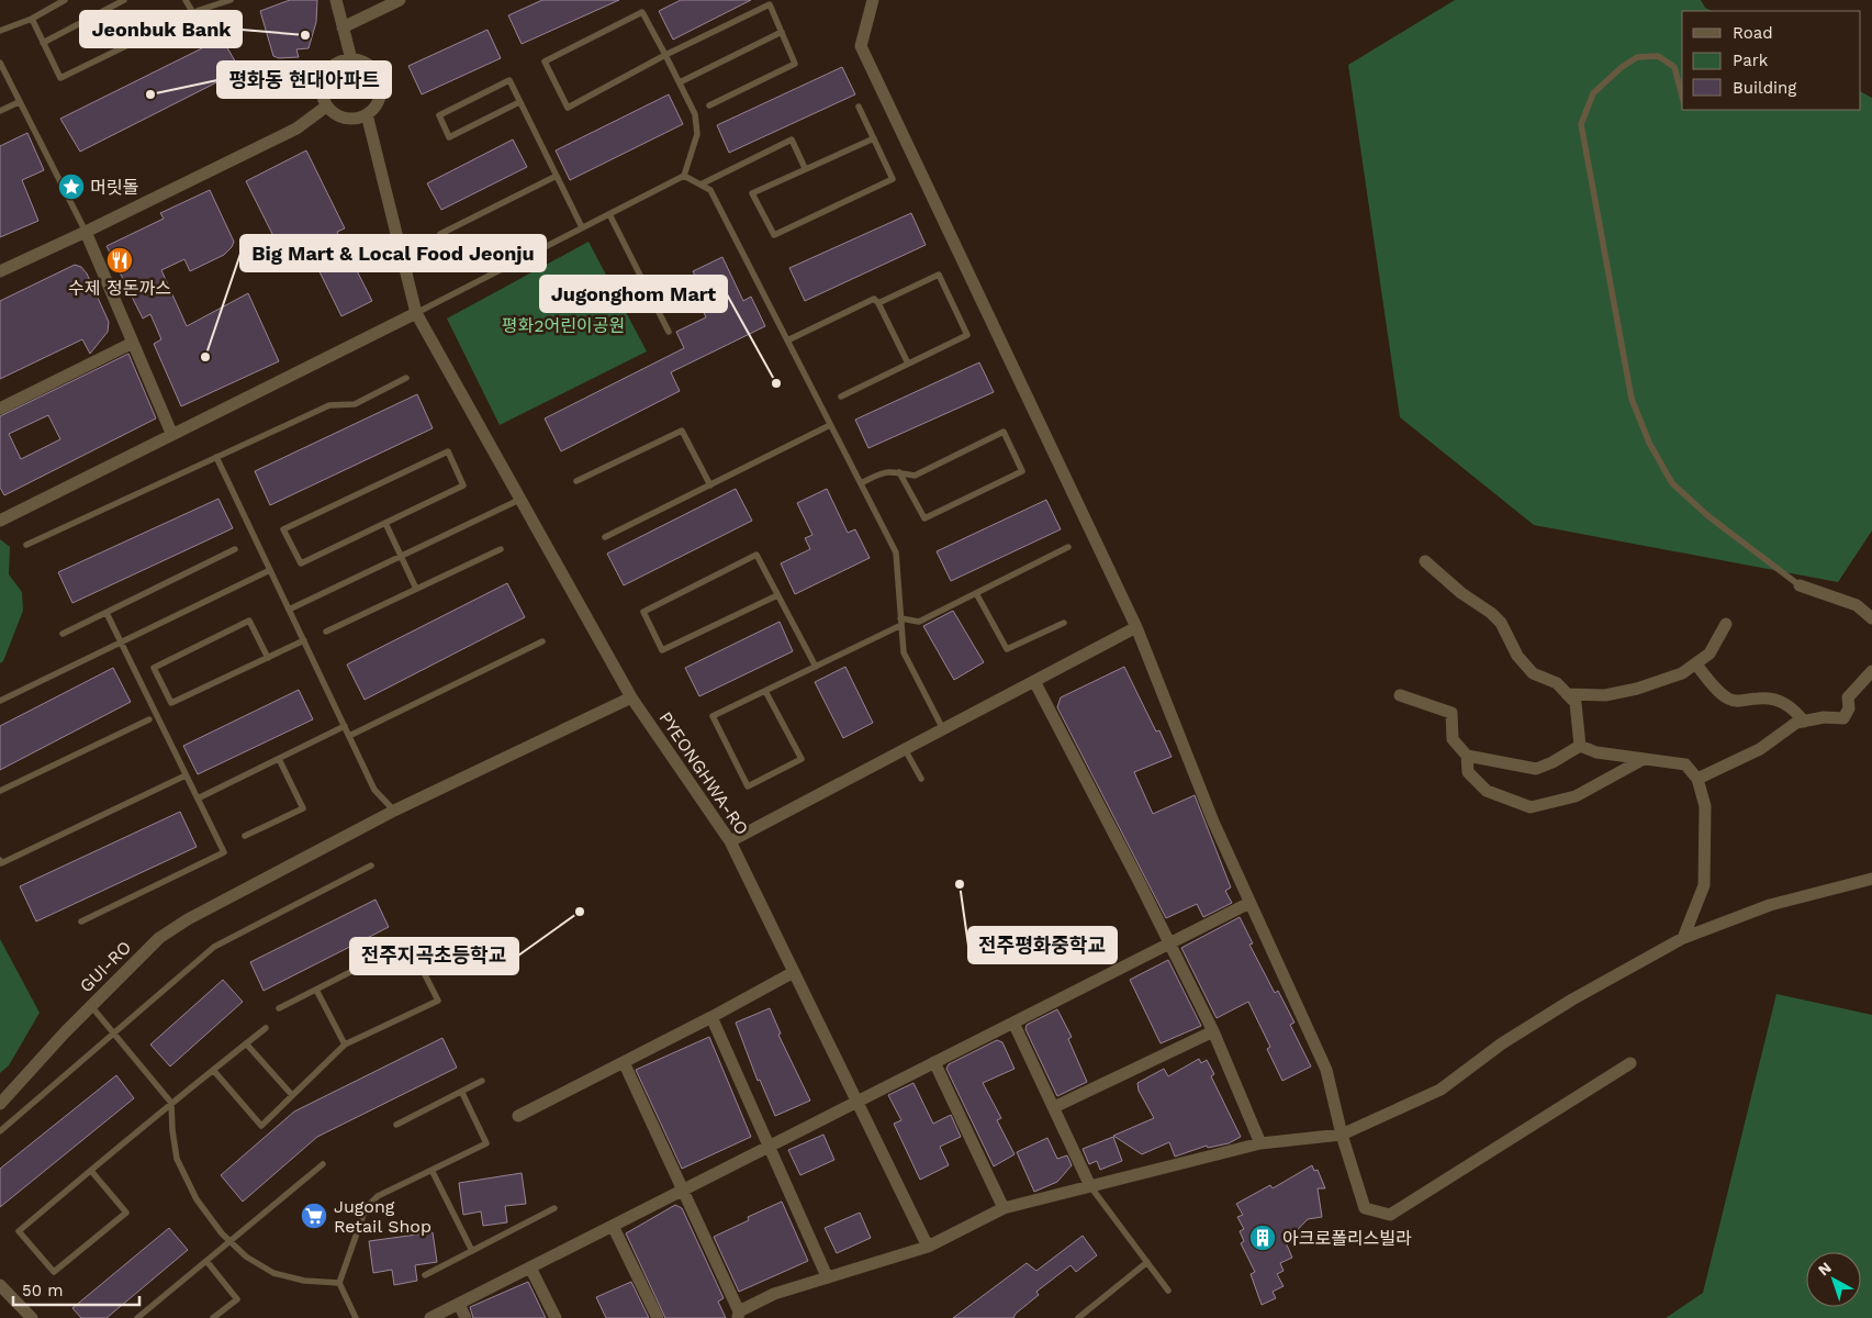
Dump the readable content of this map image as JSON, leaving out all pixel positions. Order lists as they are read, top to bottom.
{
  "streets": {
    "street": ["PYEONGHWA-RO", "GUI-RO"]
  },
  "parks": ["평화2어린이공원"],
  "places": {
    "other": [
      "Jeonbuk Bank",
      "평화동 현대아파트",
      "Big Mart & Local Food Jeonju",
      "Jugonghom Mart",
      "전주평화중학교",
      "전주지곡초등학교"
    ],
    "place": ["머릿돌"],
    "restaurant": ["수제 정돈까스"],
    "supermarket": ["Jugong Retail Shop"],
    "building": ["아크로폴리스빌라"]
  },
  "legend": ["Road", "Park", "Building"],
  "scale_bar": "50 m",
  "north": "top left"
}
